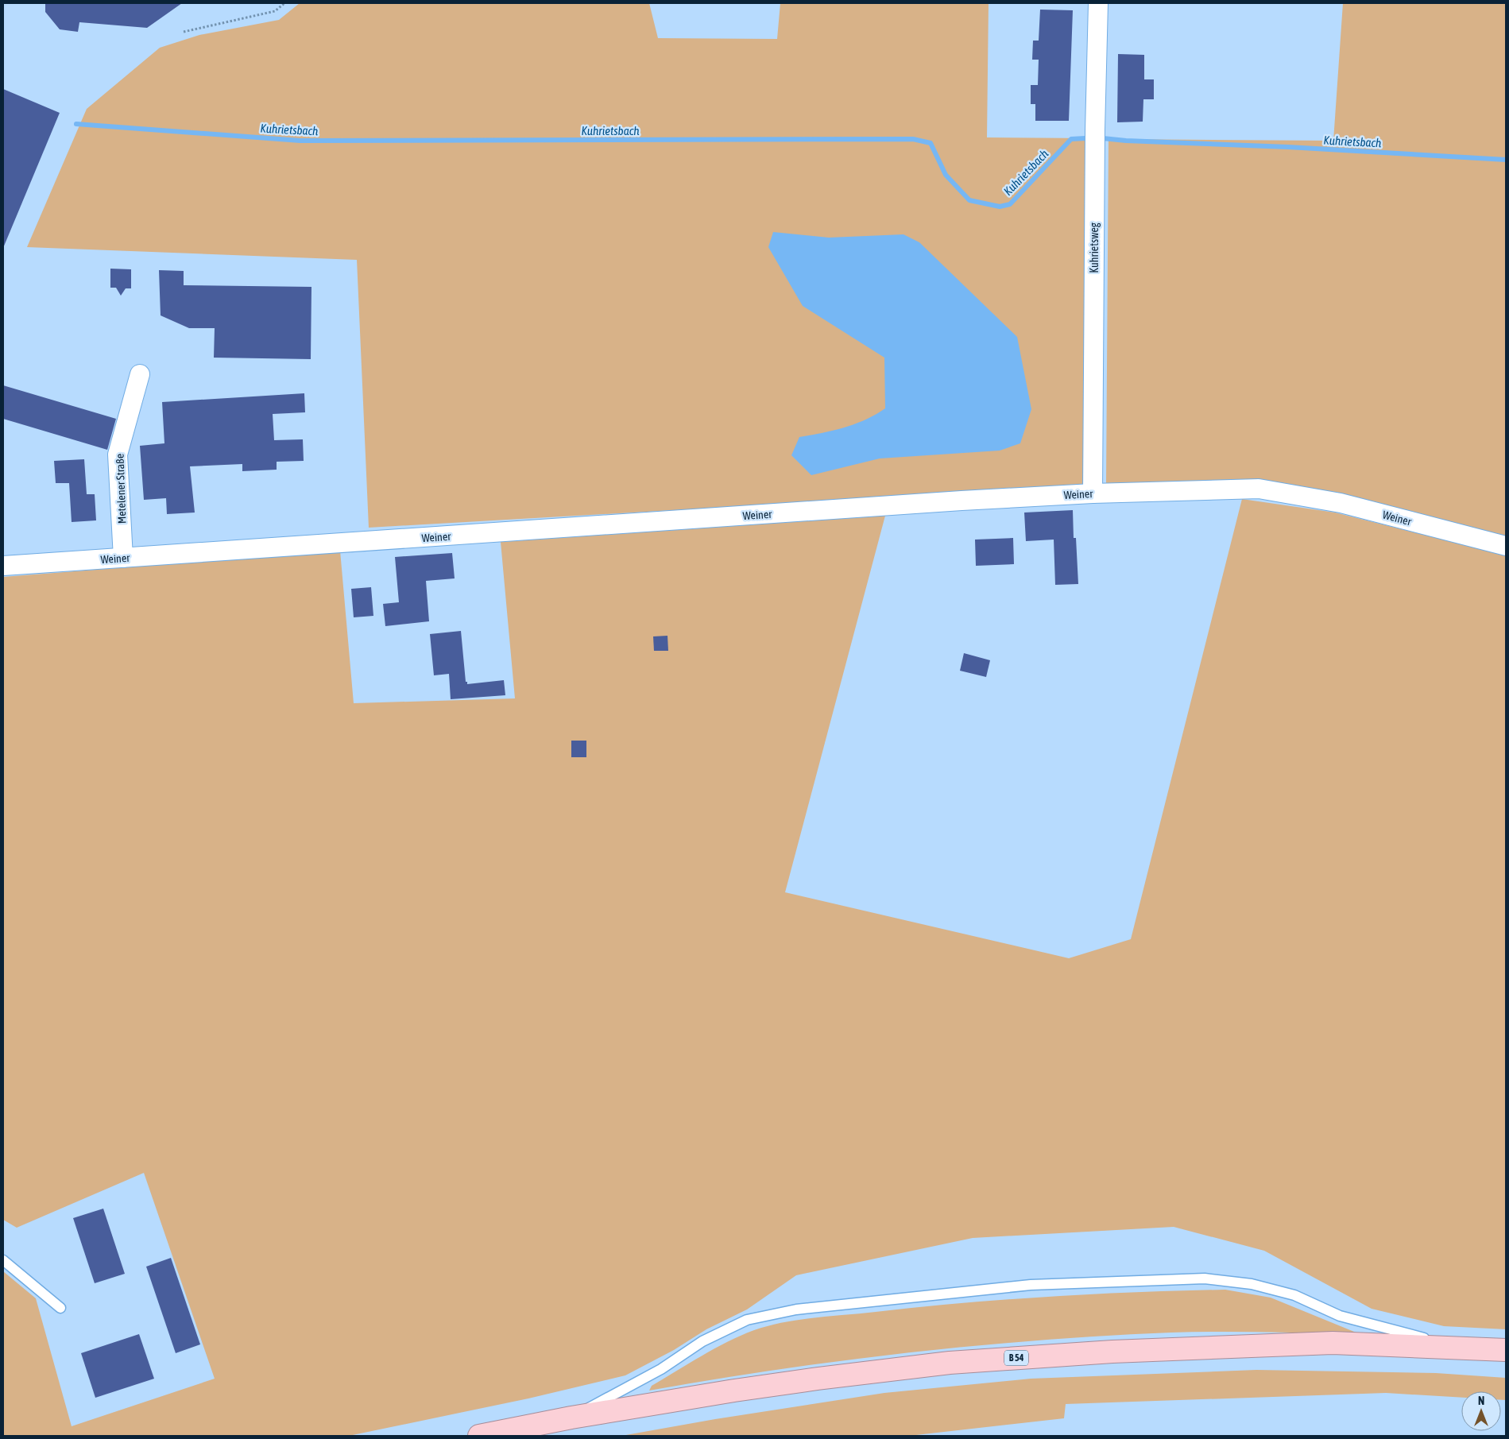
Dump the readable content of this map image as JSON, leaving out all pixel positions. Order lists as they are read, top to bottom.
{
  "streets": {
    "highway": ["B 54"],
    "street": ["Kuhrietsweg", "Metelener Straße", "Weiner"]
  },
  "crossings": [
    ["Kuhrietsweg", "Weiner"],
    ["Metelener Straße", "Weiner"]
  ],
  "water": ["Kuhrietsbach"],
  "north": "top"
}
